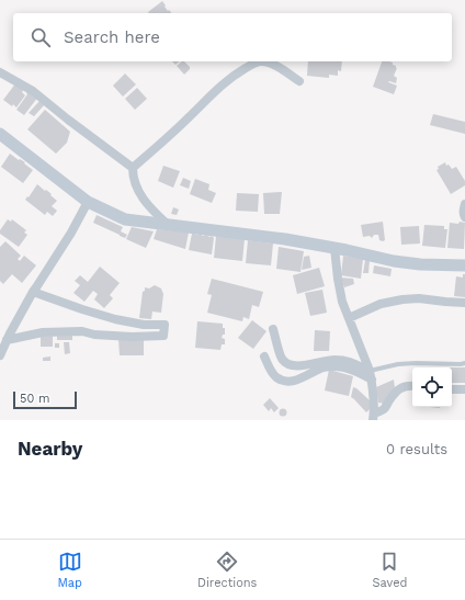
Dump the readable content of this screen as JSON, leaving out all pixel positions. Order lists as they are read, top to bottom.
{
  "scale_bar": "50 m",
  "page": {
    "search": "Search here",
    "scale": "50 m",
    "heading": ["Nearby", "0 results"],
    "nav": ["Map", "Directions", "Saved"]
  }
}
